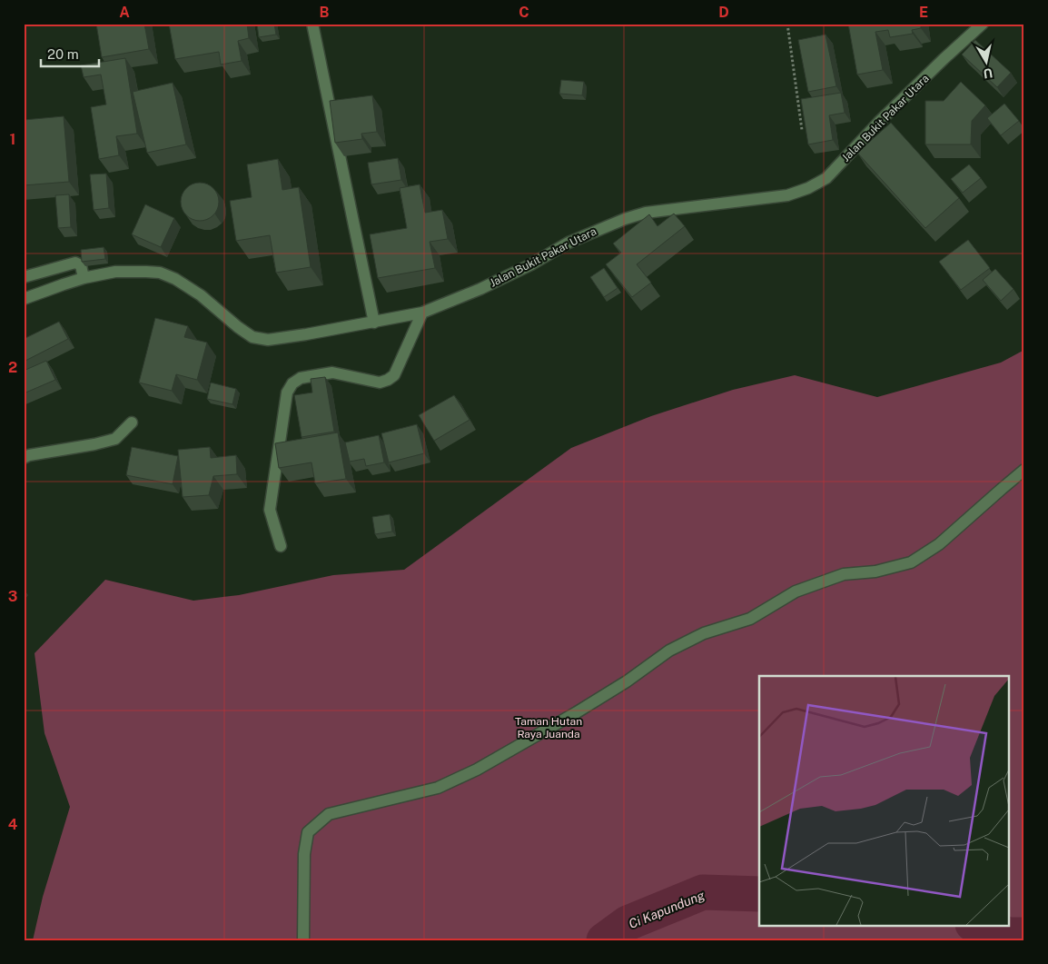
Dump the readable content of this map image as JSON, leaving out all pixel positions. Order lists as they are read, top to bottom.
{
  "streets": {
    "street": ["Jalan Bukit Pakar Utara"]
  },
  "water": ["Ci Kapundung"],
  "parks": ["Taman Hutan Raya Juanda"],
  "scale_bar": "20 m",
  "north": "bottom",
  "grid": {
    "columns": [
      "A",
      "B",
      "C",
      "D",
      "E"
    ],
    "rows": [
      "1",
      "2",
      "3",
      "4"
    ]
  }
}
